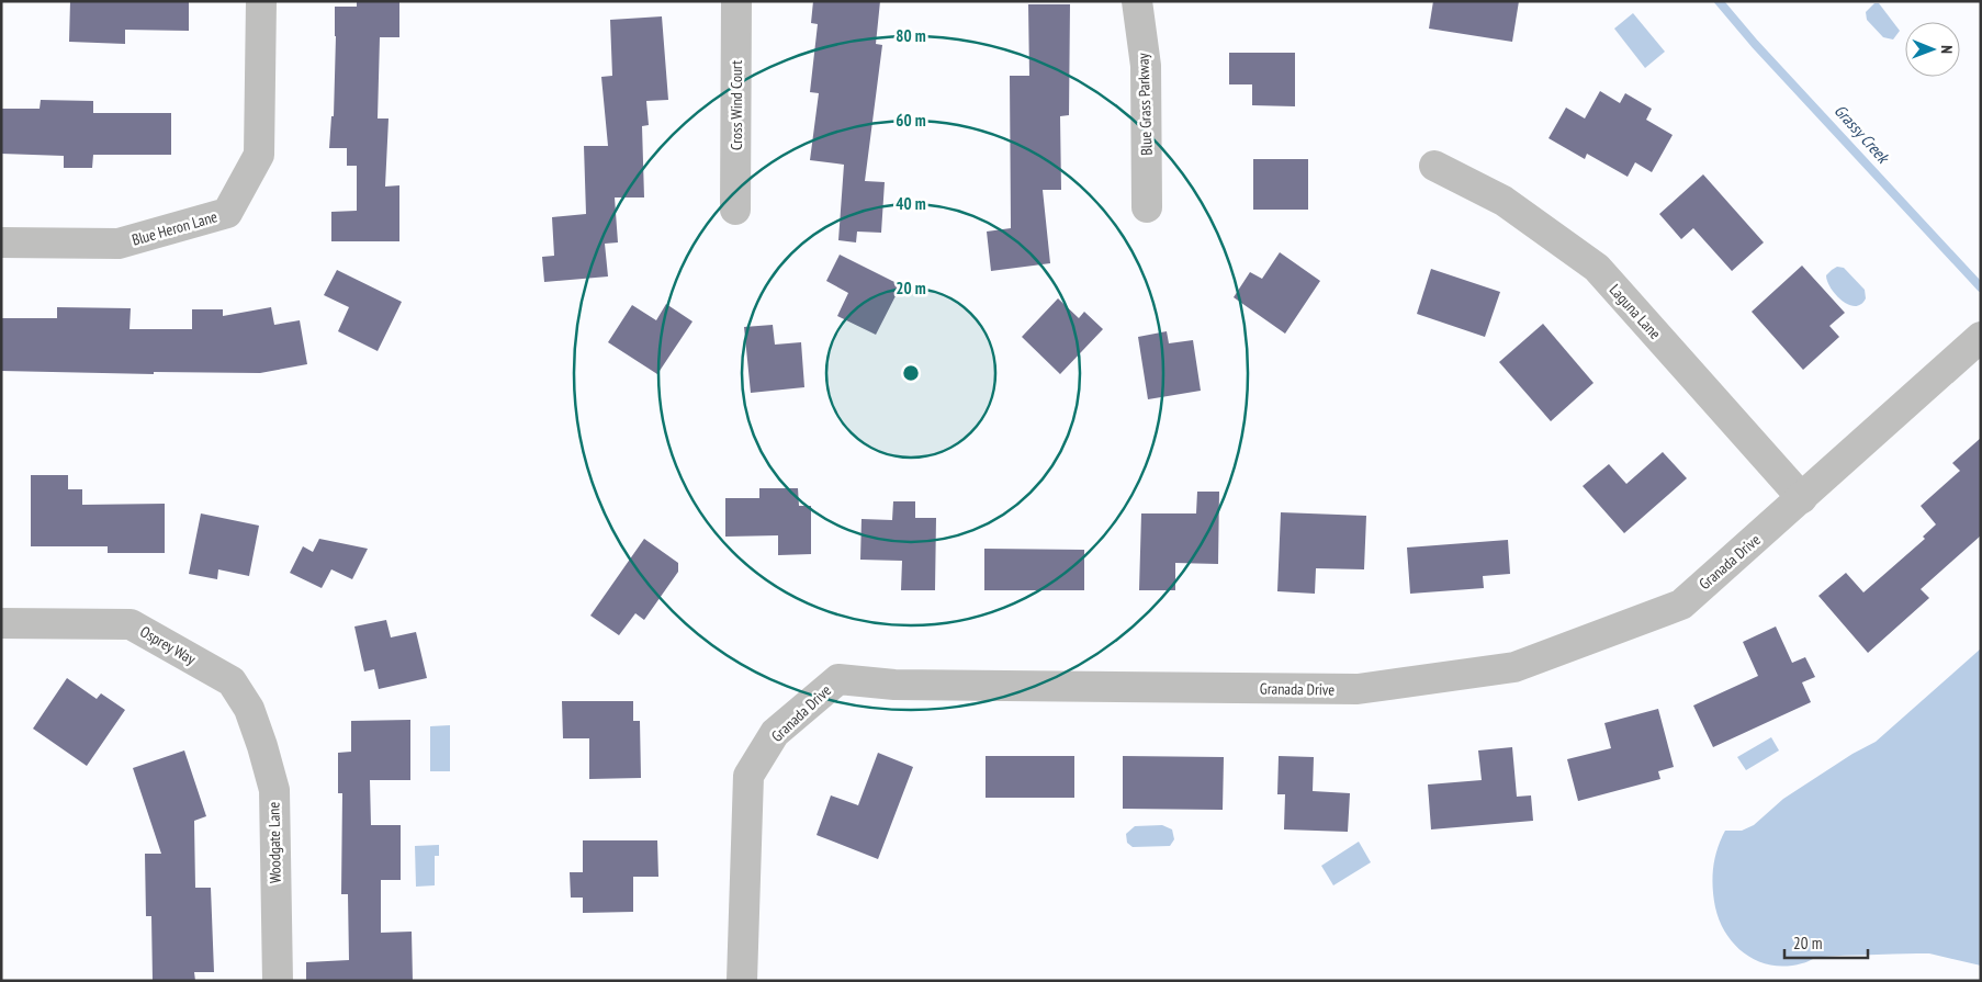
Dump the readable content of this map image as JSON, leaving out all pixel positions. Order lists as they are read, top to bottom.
{
  "streets": {
    "street": [
      "Blue Grass Parkway",
      "Cross Wind Court",
      "Blue Heron Lane",
      "Laguna Lane",
      "Granada Drive",
      "Osprey Way",
      "Woodgate Lane"
    ]
  },
  "crossings": [
    ["Laguna Lane", "Granada Drive"],
    ["Osprey Way", "Woodgate Lane"]
  ],
  "water": ["Grassy Creek"],
  "scale_bar": "20 m",
  "north": "right",
  "rings": [
    "80 m",
    "60 m",
    "40 m",
    "20 m"
  ]
}
